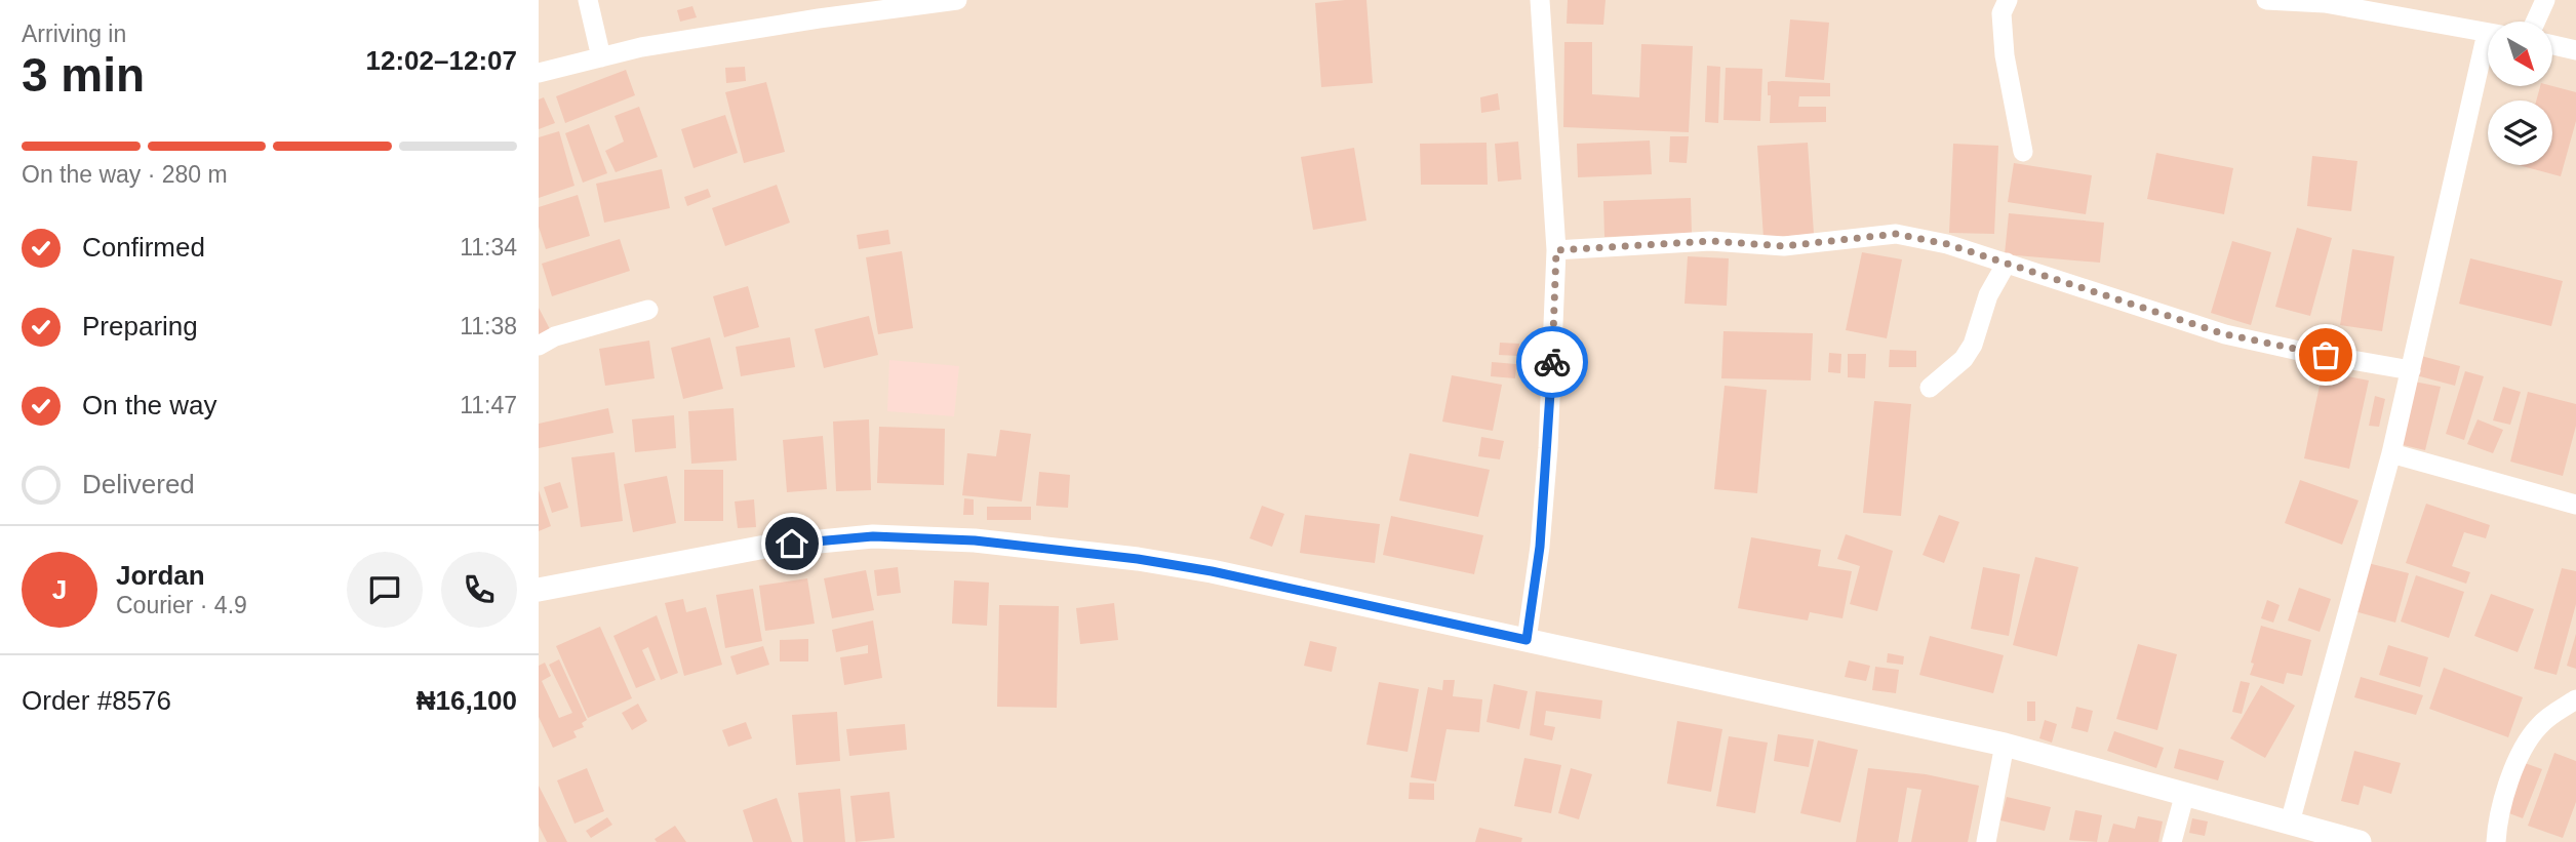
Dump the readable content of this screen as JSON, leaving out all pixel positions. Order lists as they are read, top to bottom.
{
  "north": "bottom right",
  "page": {
    "heading": ["3 min", "Arriving in", "12:02–12:07"],
    "panel": [
      "Jordan",
      "Courier · 4.9",
      "Order #8576",
      "₦16,100"
    ],
    "bar": "On the way · 280 m",
    "list": [
      ["Confirmed", "11:34"],
      ["Preparing", "11:38"],
      ["On the way", "11:47"],
      "Delivered"
    ],
    "round": "J"
  }
}
